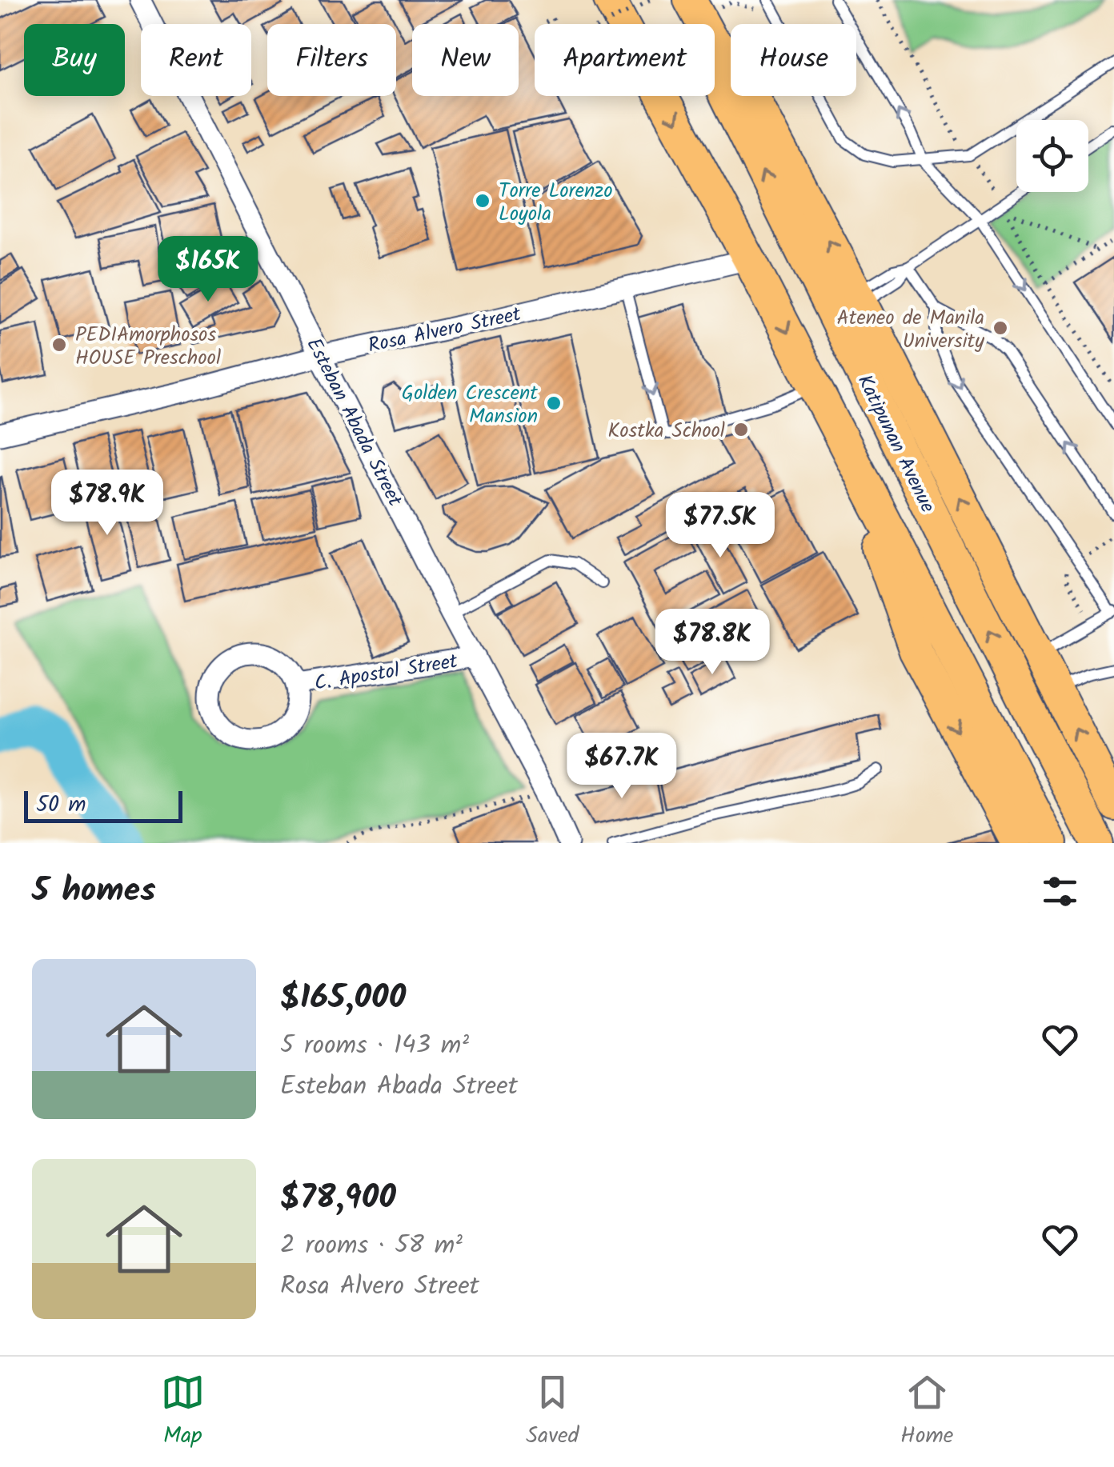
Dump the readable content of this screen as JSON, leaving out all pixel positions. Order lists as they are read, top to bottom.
{
  "streets": {
    "main road": ["Katipunan Avenue"],
    "street": ["Rosa Alvero Street", "Esteban Abada Street", "C. Apostol Street"]
  },
  "crossings": [
    ["Rosa Alvero Street", "Esteban Abada Street"],
    ["Esteban Abada Street", "C. Apostol Street"]
  ],
  "places": [
    "Torre Lorenzo Loyola",
    "Ateneo de Manila University",
    "PEDIAmorphosos HOUSE Preschool",
    "Golden Crescent Mansion",
    "Kostka School"
  ],
  "scale_bar": "50 m",
  "page": {
    "chip": [
      "Buy",
      "Rent",
      "Filters",
      "New",
      "Apartment",
      "House"
    ],
    "price": [
      "$165K",
      "$78.9K",
      "$77.5K",
      "$78.8K",
      "$67.7K"
    ],
    "scale": "50 m",
    "heading": "5 homes",
    "list": [
      {
        "name": "$165,000",
        "note": "5 rooms · 143 m² · Esteban Abada Street"
      },
      {
        "name": "$78,900",
        "note": "2 rooms · 58 m² · Rosa Alvero Street"
      }
    ],
    "tabs": ["Map", "Saved", "Home"]
  }
}
